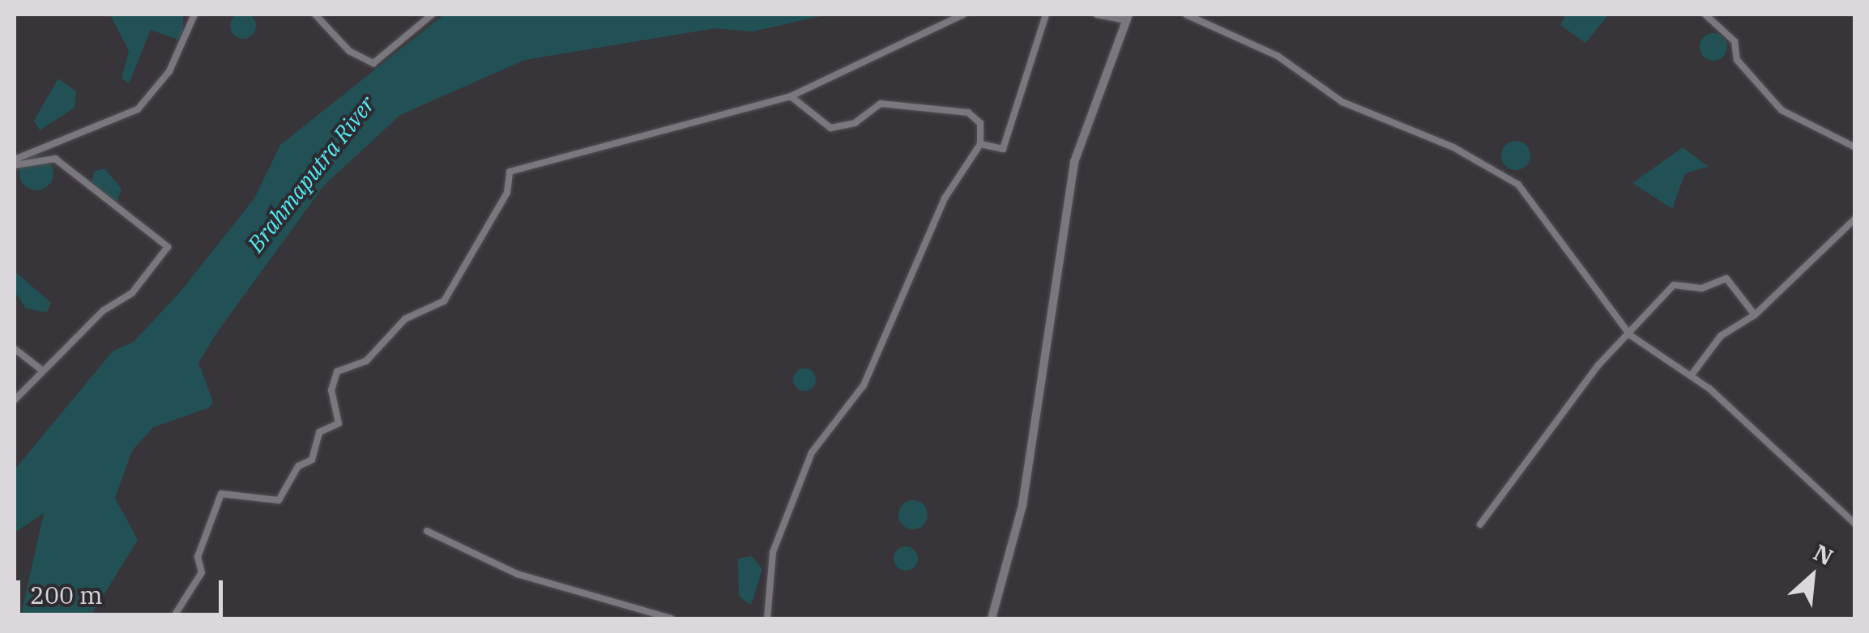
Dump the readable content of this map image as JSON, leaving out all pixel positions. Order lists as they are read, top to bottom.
{
  "water": ["Brahmaputra River"],
  "scale_bar": "200 m",
  "north": "top right"
}
